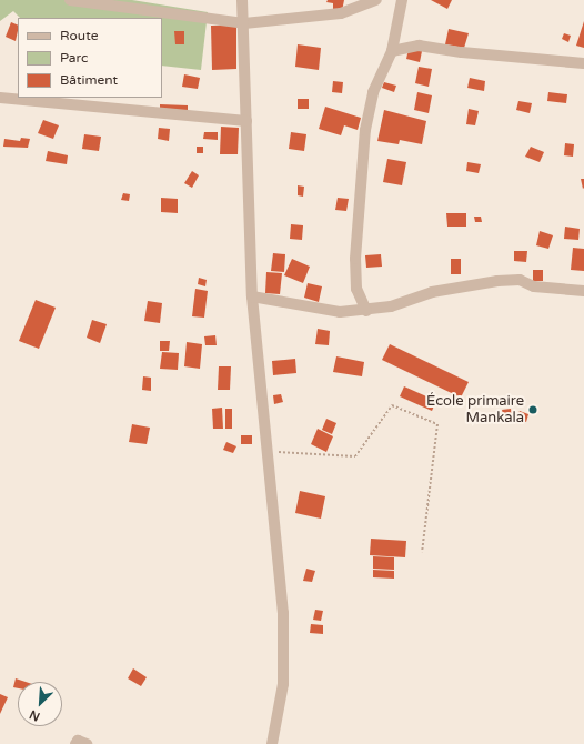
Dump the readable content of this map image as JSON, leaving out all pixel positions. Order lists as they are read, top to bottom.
{
  "places": ["École primaire Mankala"],
  "legend": ["Route", "Parc", "Bâtiment"],
  "north": "bottom left"
}
